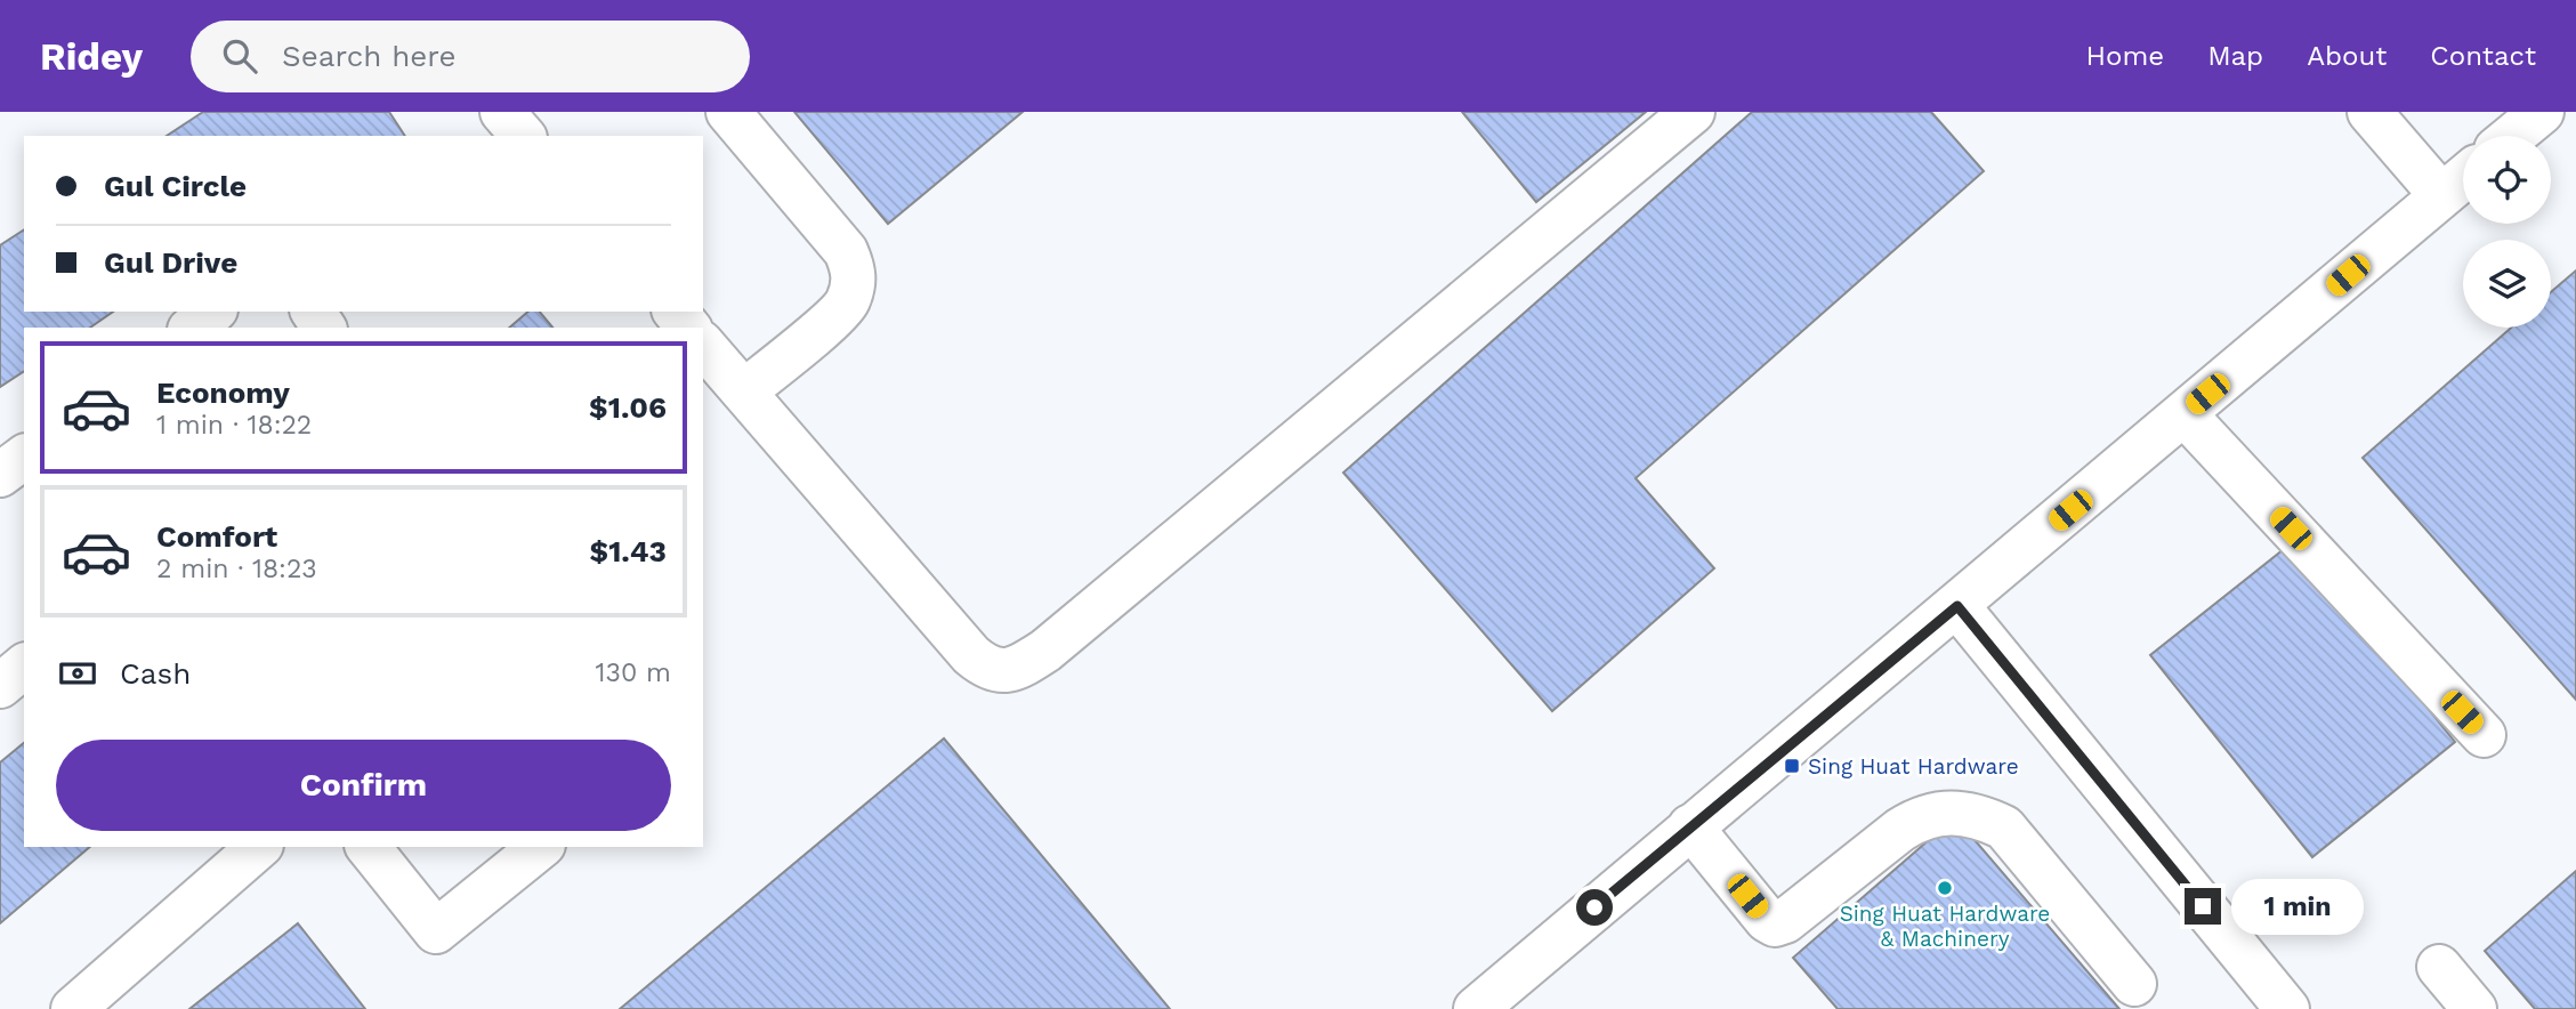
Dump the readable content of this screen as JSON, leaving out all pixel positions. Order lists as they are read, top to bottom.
{
  "places": {
    "transit": ["Sing Huat Hardware"],
    "other": ["Sing Huat Hardware & Machinery"]
  },
  "page": {
    "header": "Ridey",
    "search": "Search here",
    "nav": [
      "Home",
      "Map",
      "About",
      "Contact"
    ],
    "banner": ["Gul Circle", "Gul Drive"],
    "list": [
      {
        "name": "Economy",
        "note": "1 min · 18:22",
        "value": "$1.06"
      },
      {
        "name": "Comfort",
        "note": "2 min · 18:23",
        "value": "$1.43"
      }
    ],
    "pay": ["Cash", "130 m"],
    "buttons": "Confirm",
    "bubble": "1 min"
  }
}
